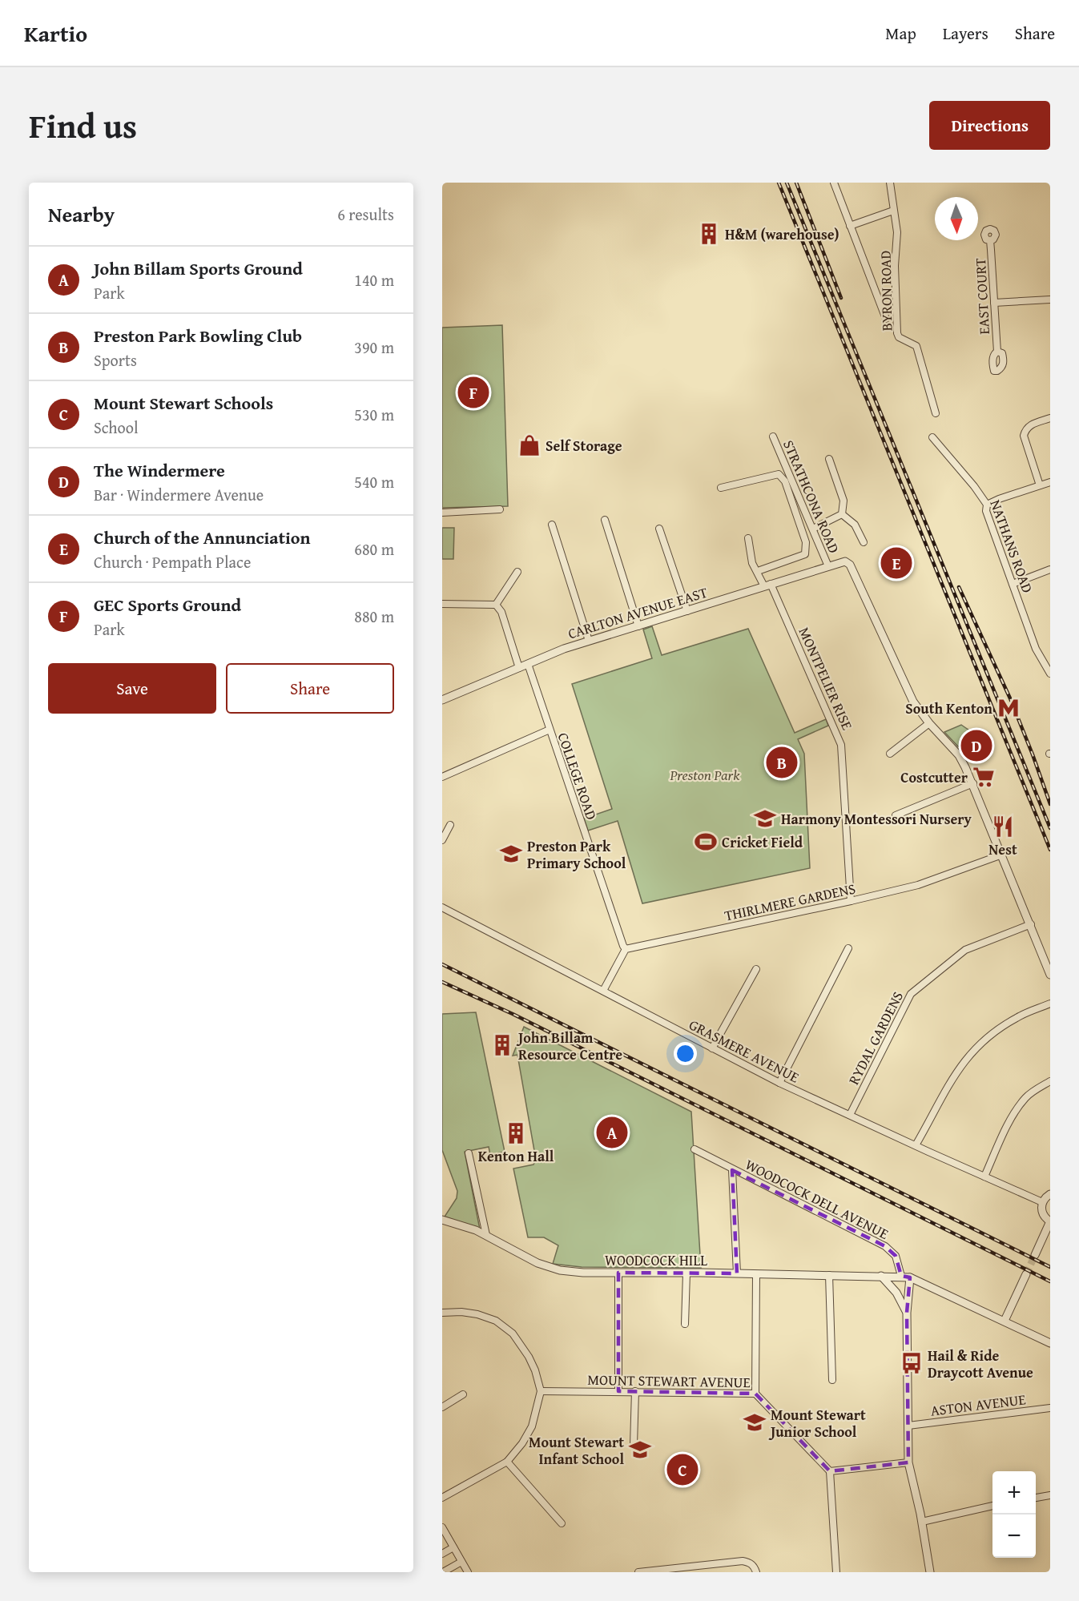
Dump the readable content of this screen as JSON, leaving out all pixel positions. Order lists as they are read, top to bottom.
{
  "streets": {
    "street": [
      "BYRON ROAD",
      "EAST COURT",
      "STRATHCONA ROAD",
      "NATHANS ROAD",
      "CARLTON AVENUE EAST",
      "MONTPELIER RISE",
      "COLLEGE ROAD",
      "THIRLMERE GARDENS",
      "RYDAL GARDENS",
      "GRASMERE AVENUE",
      "WOODCOCK DELL AVENUE",
      "WOODCOCK HILL",
      "MOUNT STEWART AVENUE",
      "ASTON AVENUE"
    ]
  },
  "crossings": [
    ["STRATHCONA ROAD", "CARLTON AVENUE EAST"],
    ["CARLTON AVENUE EAST", "MONTPELIER RISE"],
    ["CARLTON AVENUE EAST", "COLLEGE ROAD"],
    ["MONTPELIER RISE", "THIRLMERE GARDENS"],
    ["COLLEGE ROAD", "THIRLMERE GARDENS"],
    ["RYDAL GARDENS", "GRASMERE AVENUE"],
    ["WOODCOCK DELL AVENUE", "WOODCOCK HILL"]
  ],
  "parks": ["Preston Park"],
  "places": {
    "building": ["H&M (warehouse)", "John Billam Resource Centre", "Kenton Hall"],
    "shop": ["Self Storage"],
    "metro station": ["South Kenton"],
    "supermarket": ["Costcutter"],
    "school or university": [
      "Harmony Montessori Nursery",
      "Preston Park Primary School",
      "Mount Stewart Junior School",
      "Mount Stewart Infant School"
    ],
    "restaurant": ["Nest"],
    "sports": ["Cricket Field"],
    "bus stop": ["Hail & Ride Draycott Avenue"]
  },
  "north": "bottom",
  "page": {
    "header": "Kartio",
    "nav": ["Map", "Layers", "Share"],
    "title": "Find us",
    "buttons": [
      "Directions",
      ["Save", "Share"]
    ],
    "heading": ["Nearby", "6 results"],
    "list": [
      {
        "mark": "A",
        "name": "John Billam Sports Ground",
        "note": "Park",
        "value": "140 m"
      },
      {
        "mark": "B",
        "name": "Preston Park Bowling Club",
        "note": "Sports",
        "value": "390 m"
      },
      {
        "mark": "C",
        "name": "Mount Stewart Schools",
        "note": "School",
        "value": "530 m"
      },
      {
        "mark": "D",
        "name": "The Windermere",
        "note": "Bar · Windermere Avenue",
        "value": "540 m"
      },
      {
        "mark": "E",
        "name": "Church of the Annunciation",
        "note": "Church · Pempath Place",
        "value": "680 m"
      },
      {
        "mark": "F",
        "name": "GEC Sports Ground",
        "note": "Park",
        "value": "880 m"
      }
    ],
    "pins": [
      "F",
      "E",
      "D",
      "B",
      "A",
      "C"
    ],
    "map_buttons": ["+", "−"]
  }
}
